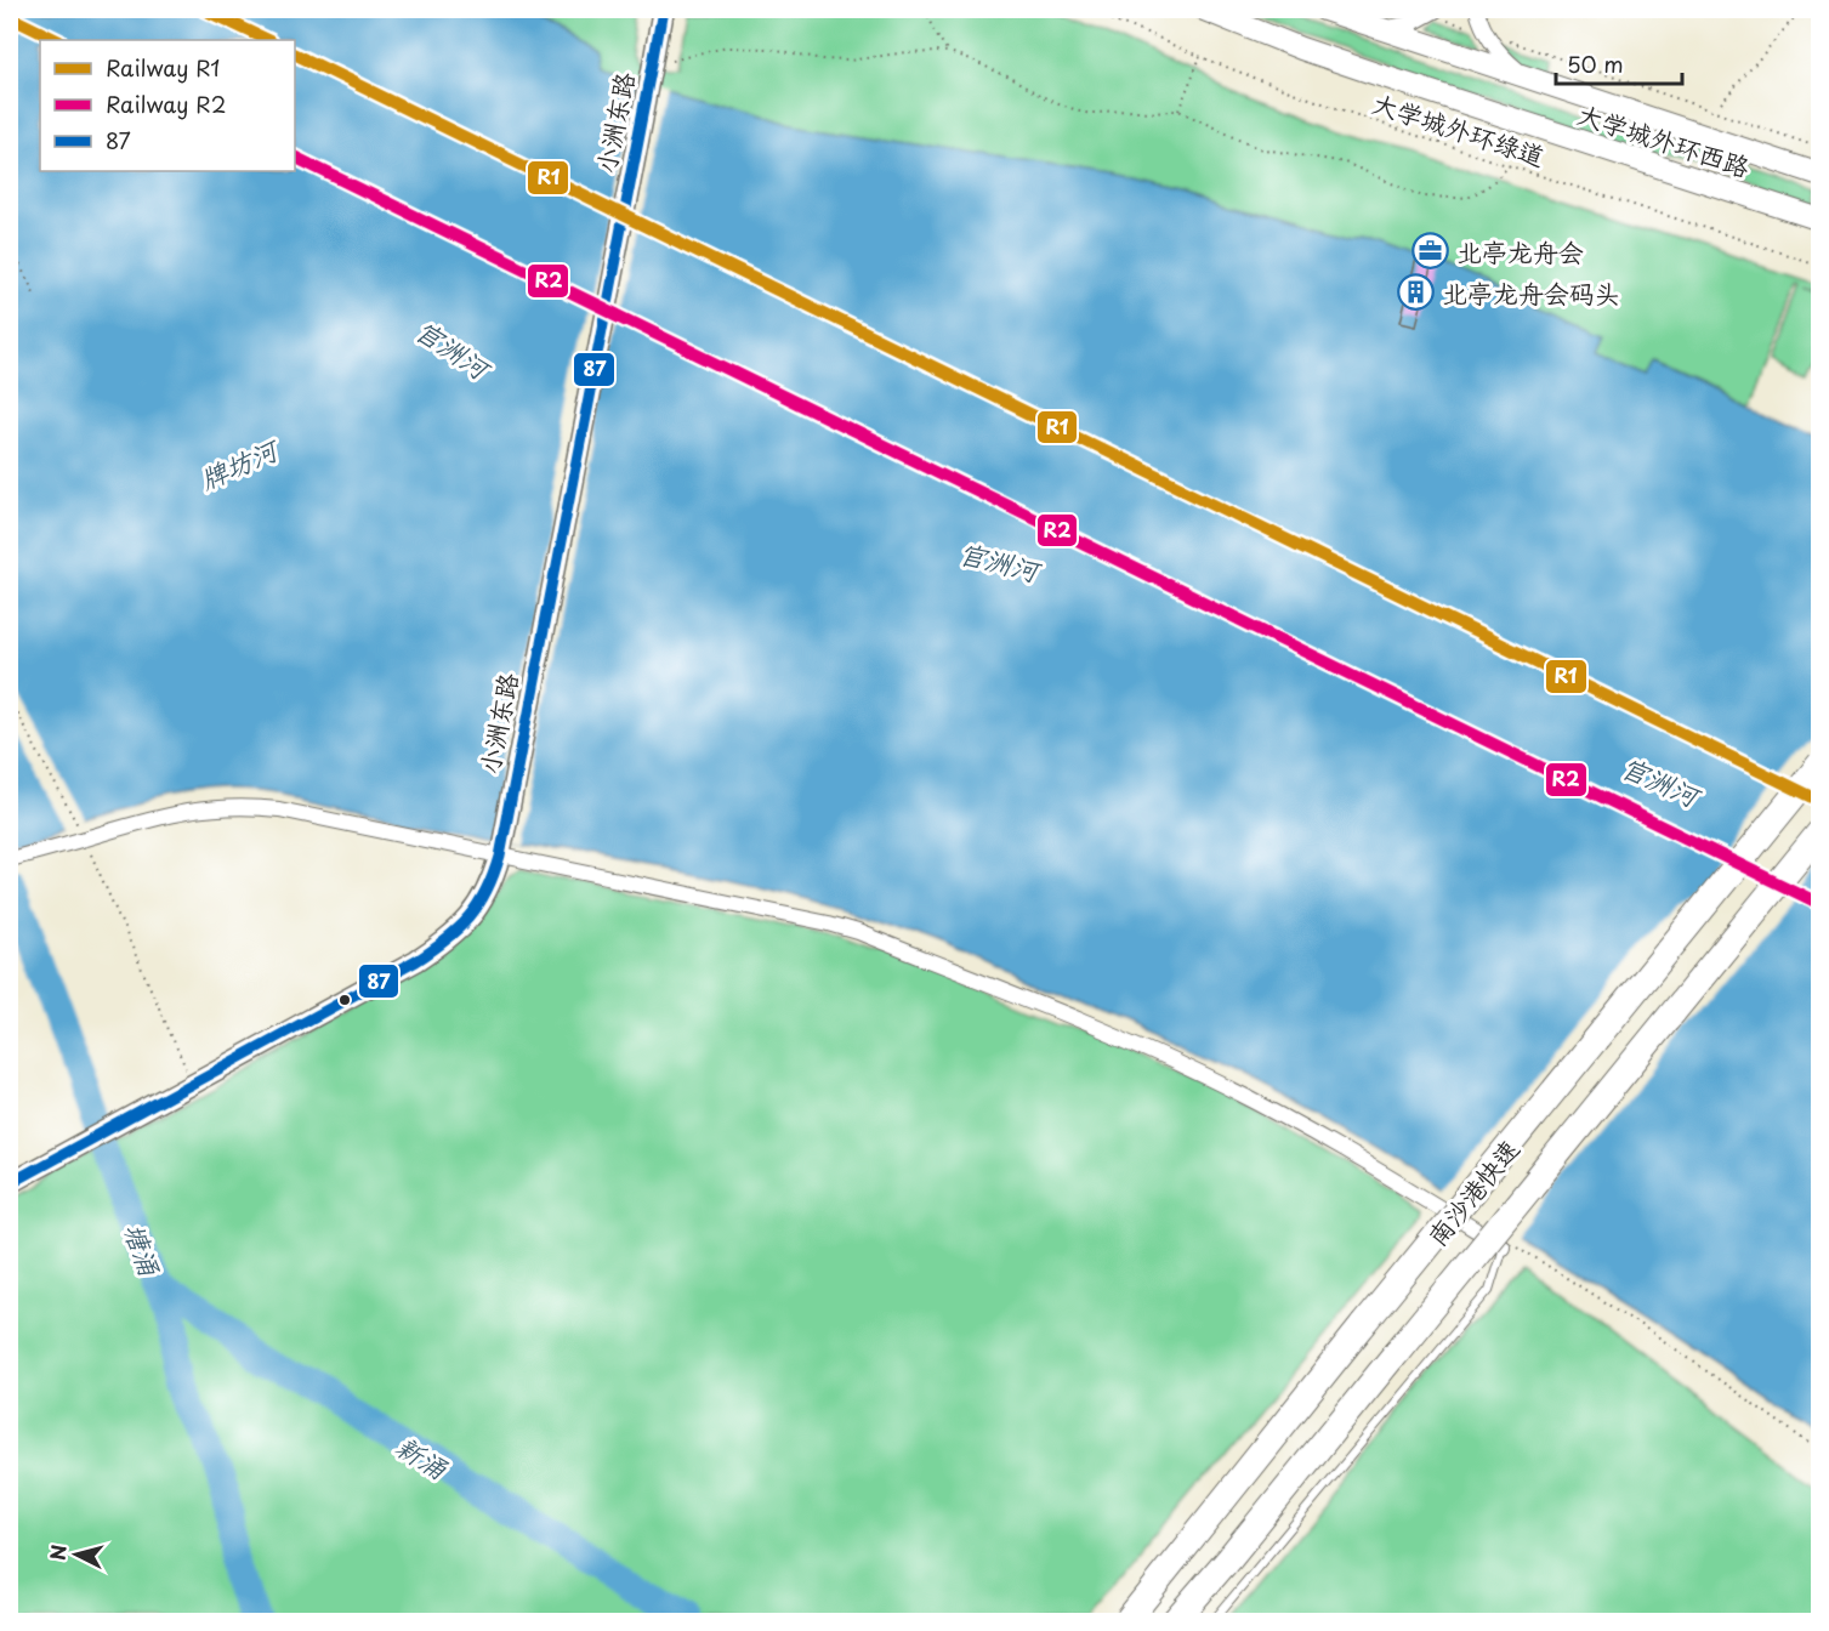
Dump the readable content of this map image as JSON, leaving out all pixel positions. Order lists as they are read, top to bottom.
{
  "streets": {
    "highway": ["南沙港快速"],
    "main road": ["小洲东路", "大学城外环西路"],
    "path": ["大学城外环绿道"]
  },
  "water": [
    "官洲河",
    "牌坊河",
    "塘涌",
    "新涌"
  ],
  "places": {
    "office": ["北亭龙舟会"],
    "building": ["北亭龙舟会码头"]
  },
  "lines": ["rail line R1", "transit line 87", "rail line R2"],
  "legend": ["Railway R1", "Railway R2", "87"],
  "scale_bar": "50 m",
  "north": "left"
}
